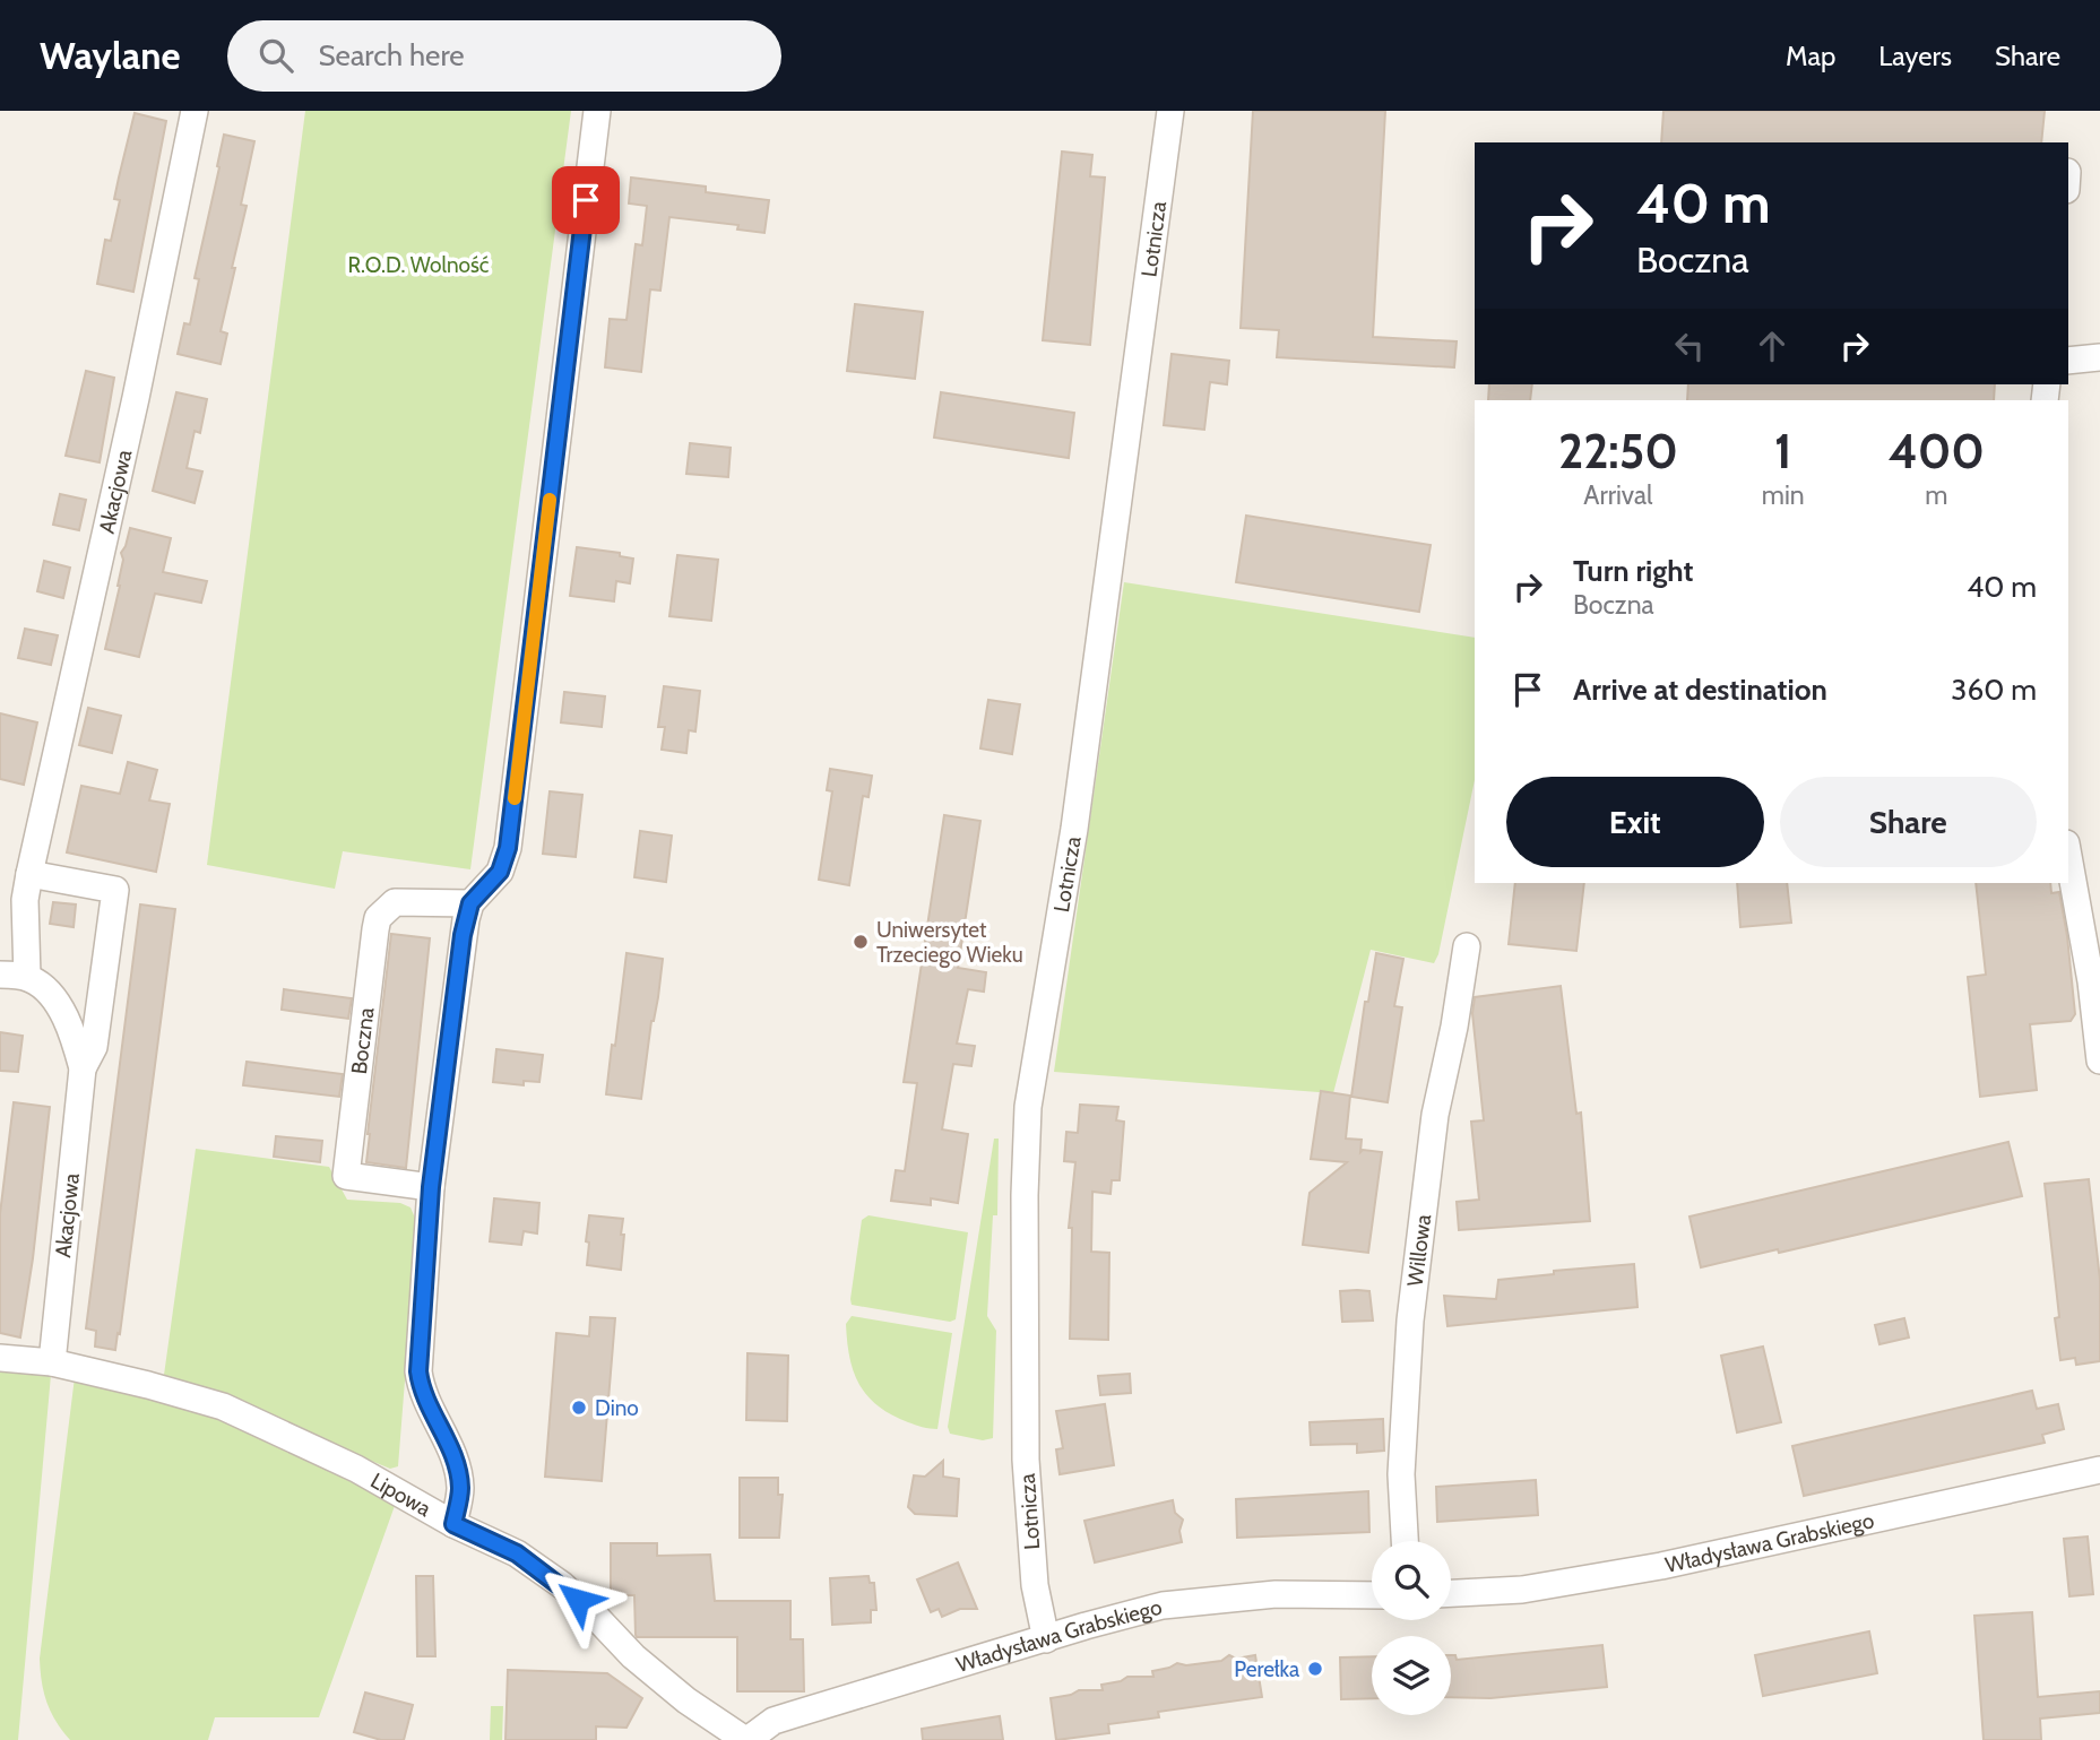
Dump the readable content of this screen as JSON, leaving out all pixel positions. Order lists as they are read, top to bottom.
{
  "streets": {
    "street": [
      "Lotnicza",
      "Akacjowa",
      "Boczna",
      "Willowa",
      "Lipowa",
      "Władysława Grabskiego"
    ]
  },
  "crossings": [
    ["Lotnicza", "Władysława Grabskiego"],
    ["Akacjowa", "Lipowa"],
    ["Lipowa", "Władysława Grabskiego"]
  ],
  "parks": ["R.O.D. Wolność"],
  "places": ["Uniwersytet Trzeciego Wieku", "Dino", "Perełka"],
  "page": {
    "header": "Waylane",
    "search": "Search here",
    "nav": ["Map", "Layers", "Share"],
    "turn": ["40 m", "Boczna"],
    "eta": [
      "22:50",
      "Arrival",
      "1",
      "min",
      "400",
      "m"
    ],
    "list": [
      {
        "name": "Turn right",
        "note": "Boczna",
        "value": "40 m"
      },
      {
        "name": "Arrive at destination",
        "value": "360 m"
      }
    ],
    "buttons": ["Exit", "Share"]
  }
}
